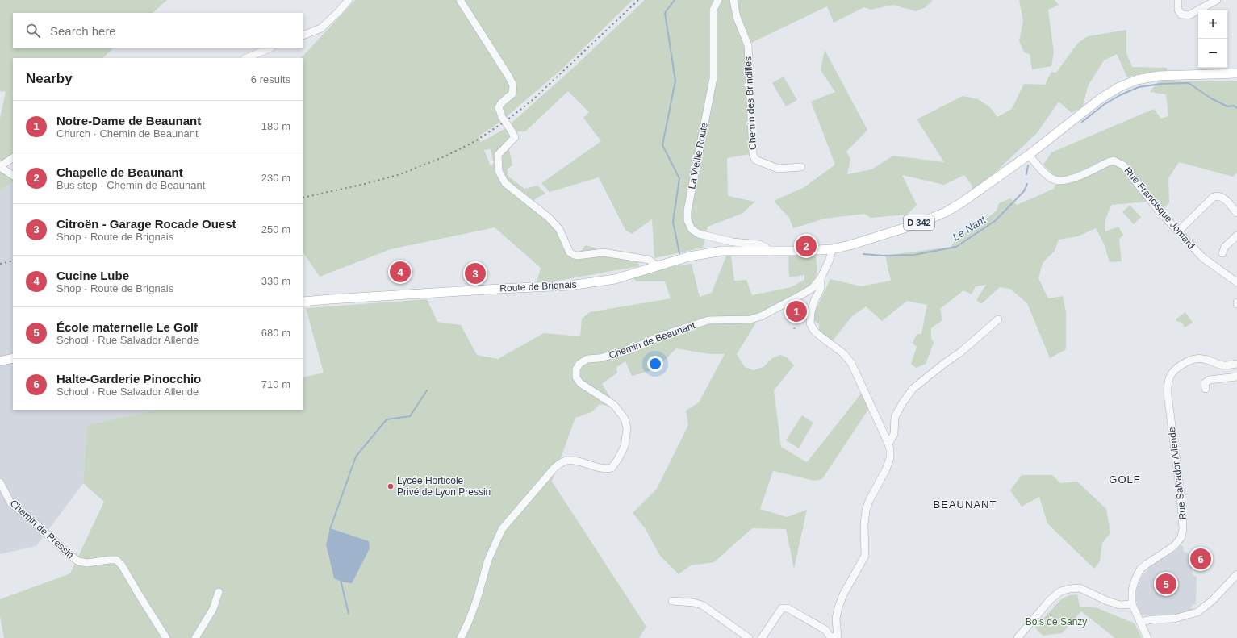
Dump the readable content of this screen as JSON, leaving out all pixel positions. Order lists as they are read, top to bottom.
{
  "streets": {
    "main road": ["D 342", "Route de Brignais"],
    "street": [
      "Chemin des Brindilles",
      "La Vieille Route",
      "Rue Francisque Jomard",
      "Chemin de Beaunant",
      "Rue Salvador Allende",
      "Chemin de Pressin"
    ]
  },
  "crossings": [
    ["La Vieille Route", "D 342"],
    ["La Vieille Route", "Route de Brignais"],
    ["Rue Francisque Jomard", "D 342"],
    ["D 342", "Route de Brignais"],
    ["D 342", "Chemin de Beaunant"]
  ],
  "districts": ["GOLF", "BEAUNANT"],
  "water": ["Le Nant"],
  "parks": ["Bois de Sanzy"],
  "places": ["Lycée Horticole Privé de Lyon Pressin"],
  "page": {
    "map_buttons": ["+", "−"],
    "search": "Search here",
    "heading": ["Nearby", "6 results"],
    "list": [
      {
        "mark": "1",
        "name": "Notre-Dame de Beaunant",
        "note": "Church · Chemin de Beaunant",
        "value": "180 m"
      },
      {
        "mark": "2",
        "name": "Chapelle de Beaunant",
        "note": "Bus stop · Chemin de Beaunant",
        "value": "230 m"
      },
      {
        "mark": "3",
        "name": "Citroën - Garage Rocade Ouest",
        "note": "Shop · Route de Brignais",
        "value": "250 m"
      },
      {
        "mark": "4",
        "name": "Cucine Lube",
        "note": "Shop · Route de Brignais",
        "value": "330 m"
      },
      {
        "mark": "5",
        "name": "École maternelle Le Golf",
        "note": "School · Rue Salvador Allende",
        "value": "680 m"
      },
      {
        "mark": "6",
        "name": "Halte-Garderie Pinocchio",
        "note": "School · Rue Salvador Allende",
        "value": "710 m"
      }
    ],
    "pins": [
      "2",
      "4",
      "3",
      "1",
      "6",
      "5"
    ]
  }
}
